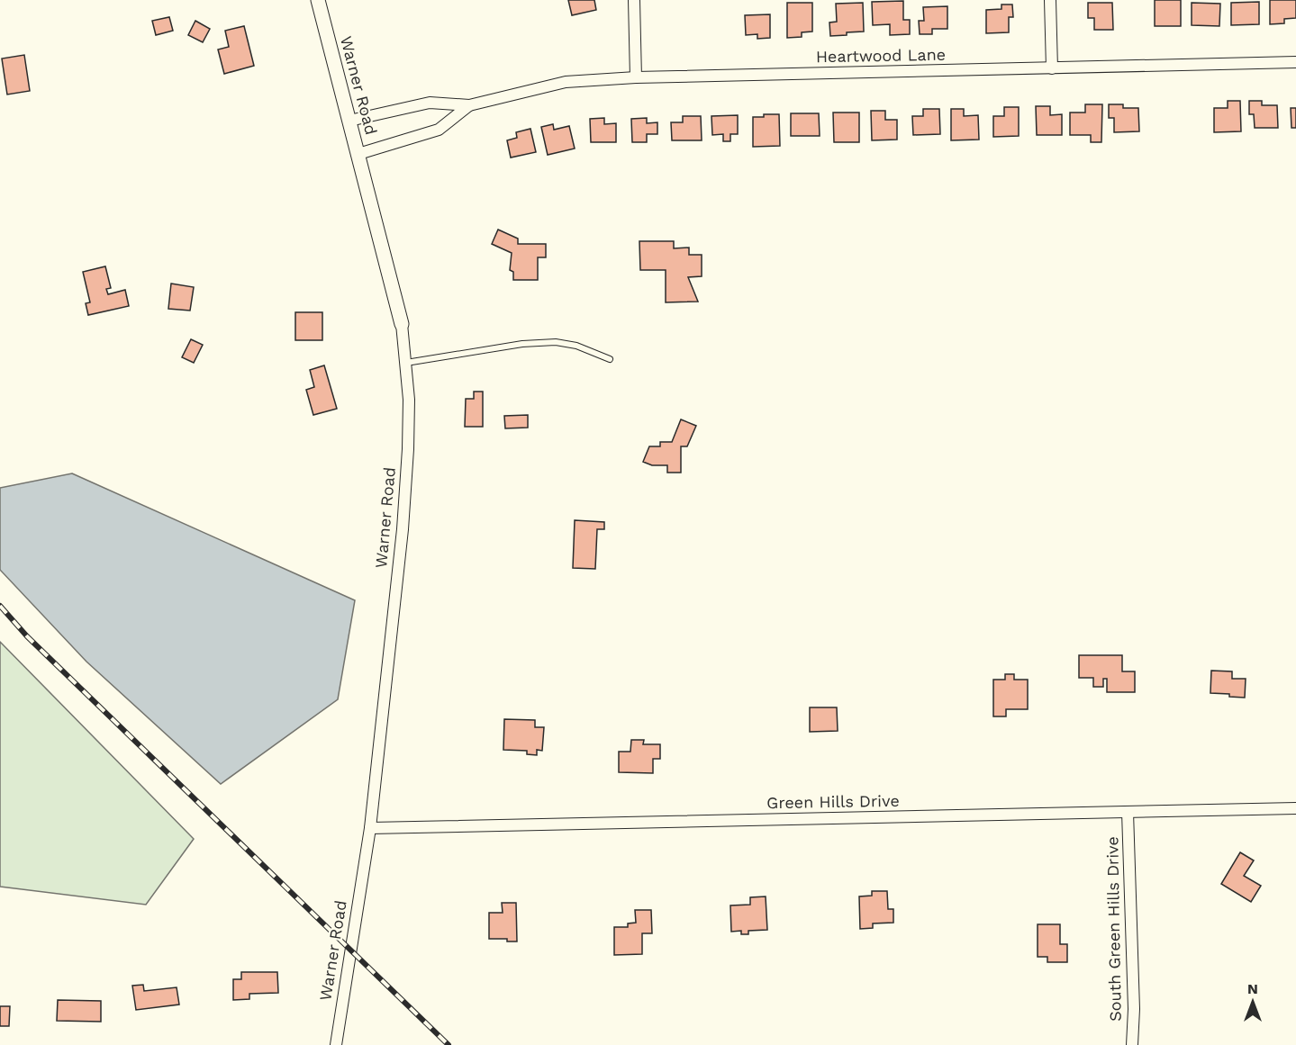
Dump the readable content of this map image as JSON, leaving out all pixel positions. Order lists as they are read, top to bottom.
{
  "streets": {
    "street": [
      "Heartwood Lane",
      "Warner Road",
      "Green Hills Drive",
      "South Green Hills Drive"
    ]
  },
  "crossings": [
    ["Heartwood Lane", "Warner Road"],
    ["Warner Road", "Green Hills Drive"],
    ["Green Hills Drive", "South Green Hills Drive"]
  ],
  "north": "top"
}
